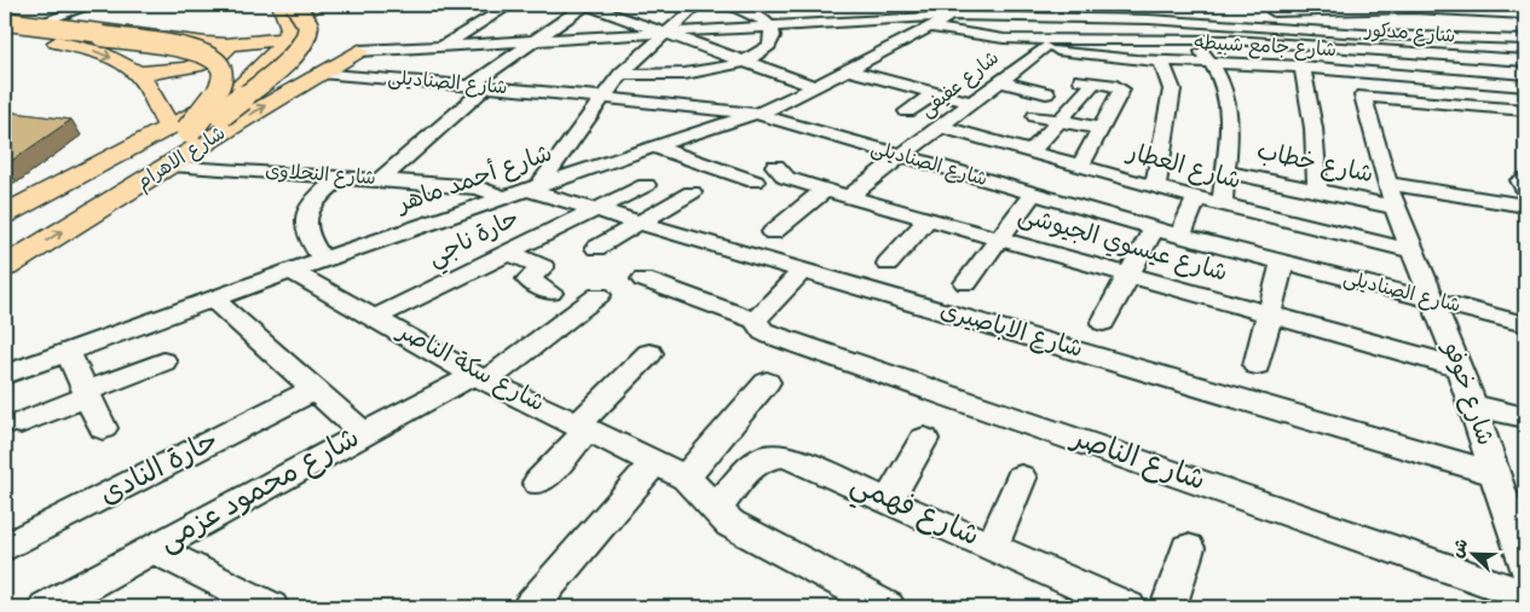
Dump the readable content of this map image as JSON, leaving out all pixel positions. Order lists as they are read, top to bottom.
{
  "streets": {
    "main road": ["شارع الاهرام"],
    "street": [
      "شارع مدكور",
      "شارع جامع شبيطه",
      "شارع الصناديلى",
      "شارع عفيفى",
      "شارع خطاب",
      "شارع العطار",
      "شارع النحلاوى",
      "شارع أحمد ماهر",
      "حارة ناجي",
      "شارع عيسوي الجيوشى",
      "شارع الاباصيرى",
      "شارع سكة الناصر",
      "شارع خوفو",
      "شارع الناصر",
      "حارة النادى",
      "شارع محمود عزمى",
      "شارع فهمي"
    ]
  },
  "crossings": [
    ["شارع مدكور", "شارع جامع شبيطه"],
    ["شارع مدكور", "شارع عفيفى"],
    ["شارع جامع شبيطه", "شارع عفيفى"],
    ["شارع جامع شبيطه", "شارع أحمد ماهر"],
    ["شارع الصناديلى", "شارع عفيفى"],
    ["شارع الصناديلى", "شارع الاهرام"],
    ["شارع الصناديلى", "شارع أحمد ماهر"],
    ["شارع الصناديلى", "شارع خوفو"],
    ["شارع عفيفى", "شارع العطار"],
    ["شارع عفيفى", "شارع عيسوي الجيوشى"],
    ["شارع الاهرام", "شارع النحلاوى"],
    ["شارع خطاب", "شارع خوفو"],
    ["شارع العطار", "شارع خوفو"],
    ["شارع النحلاوى", "شارع أحمد ماهر"],
    ["شارع أحمد ماهر", "شارع الاباصيرى"],
    ["شارع أحمد ماهر", "شارع سكة الناصر"],
    ["حارة ناجي", "شارع الاباصيرى"],
    ["حارة ناجي", "شارع سكة الناصر"],
    ["شارع عيسوي الجيوشى", "شارع خوفو"],
    ["شارع الاباصيرى", "شارع خوفو"],
    ["شارع سكة الناصر", "شارع محمود عزمى"],
    ["شارع سكة الناصر", "شارع فهمي"]
  ],
  "north": "top left"
}
